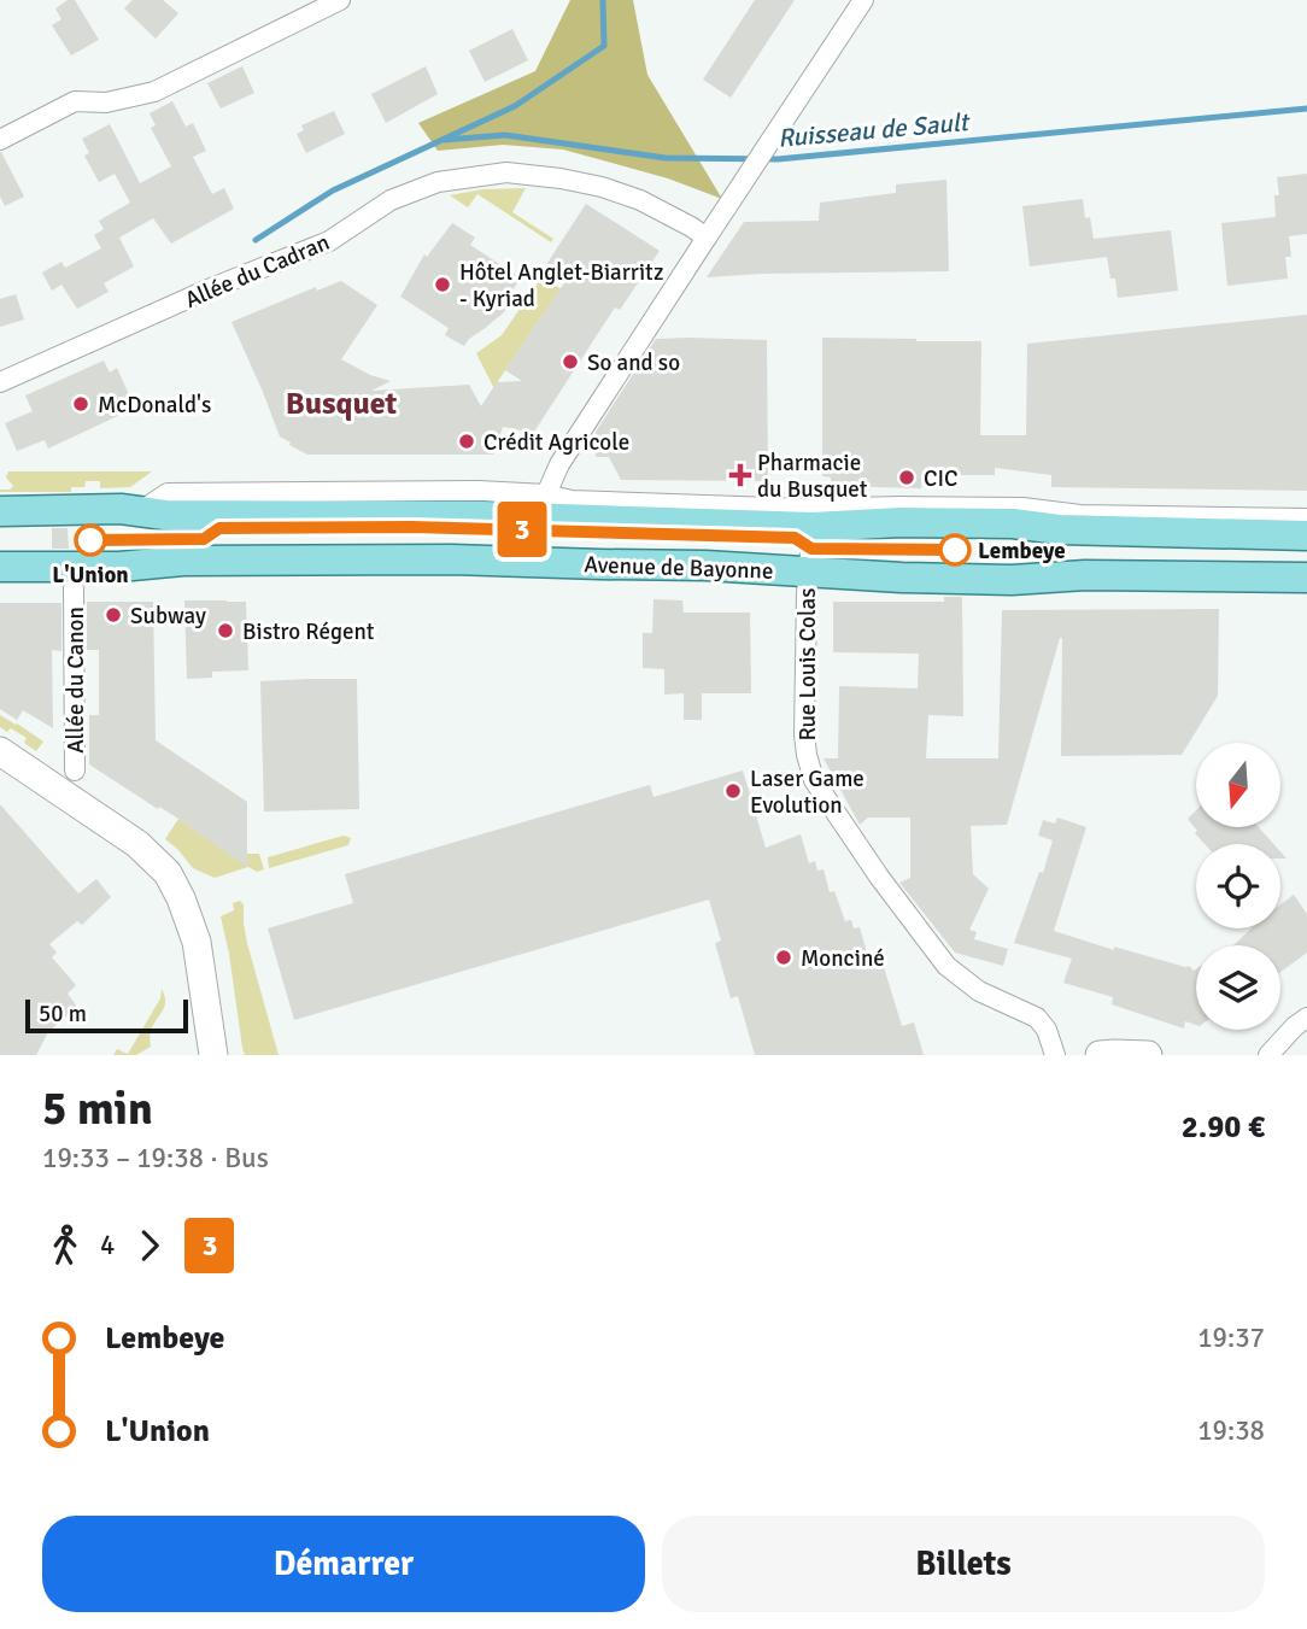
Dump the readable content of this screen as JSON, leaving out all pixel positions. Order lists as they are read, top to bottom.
{
  "streets": {
    "main road": ["Avenue de Bayonne"],
    "street": ["Allée du Cadran", "Rue Louis Colas", "Allée du Canon"]
  },
  "crossings": [
    ["Avenue de Bayonne", "Rue Louis Colas"]
  ],
  "districts": ["Busquet"],
  "water": ["Ruisseau de Sault"],
  "places": {
    "other": [
      "Hôtel Anglet-Biarritz - Kyriad",
      "So and so",
      "McDonald's",
      "Crédit Agricole",
      "CIC",
      "L'Union",
      "Lembeye",
      "Subway",
      "Bistro Régent",
      "Laser Game Evolution",
      "Monciné"
    ],
    "health": ["Pharmacie du Busquet"]
  },
  "lines": ["bus line 3"],
  "scale_bar": "50 m",
  "north": "bottom",
  "page": {
    "on_map": "3",
    "scale": "50 m",
    "heading": ["5 min", "19:33 – 19:38 · Bus", "2.90 €"],
    "legs": ["4", "3"],
    "list": [
      {
        "name": "Lembeye",
        "value": "19:37"
      },
      {
        "name": "L'Union",
        "value": "19:38"
      }
    ],
    "buttons": ["Démarrer", "Billets"]
  }
}
